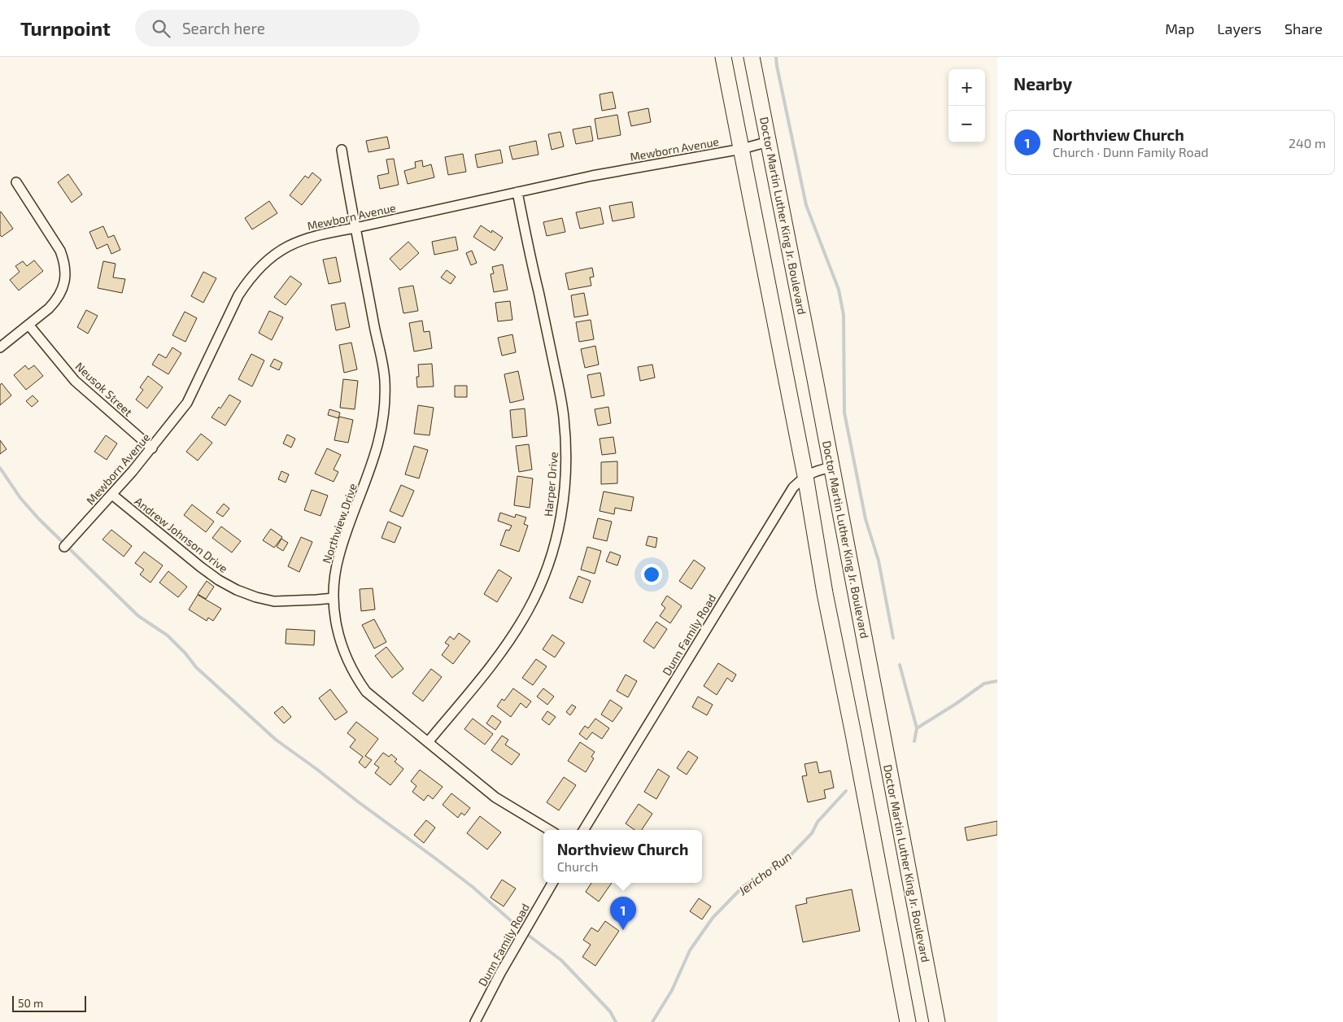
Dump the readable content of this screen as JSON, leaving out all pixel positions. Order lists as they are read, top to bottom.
{
  "streets": {
    "highway": ["Doctor Martin Luther King Jr. Boulevard"],
    "street": [
      "Mewborn Avenue",
      "Neusok Street",
      "Harper Drive",
      "Northview Drive",
      "Andrew Johnson Drive",
      "Dunn Family Road"
    ]
  },
  "crossings": [
    ["Mewborn Avenue", "Doctor Martin Luther King Jr. Boulevard"],
    ["Mewborn Avenue", "Neusok Street"],
    ["Mewborn Avenue", "Harper Drive"],
    ["Mewborn Avenue", "Northview Drive"],
    ["Mewborn Avenue", "Andrew Johnson Drive"],
    ["Doctor Martin Luther King Jr. Boulevard", "Dunn Family Road"],
    ["Harper Drive", "Northview Drive"],
    ["Northview Drive", "Andrew Johnson Drive"]
  ],
  "water": ["Jericho Run"],
  "scale_bar": "50 m",
  "page": {
    "header": "Turnpoint",
    "search": "Search here",
    "nav": ["Map", "Layers", "Share"],
    "heading": "Nearby",
    "map_buttons": ["+", "−"],
    "list": [
      {
        "mark": "1",
        "name": "Northview Church",
        "note": "Church · Dunn Family Road",
        "value": "240 m"
      }
    ],
    "popup": ["Northview Church", "Church"],
    "pins": "1",
    "scale": "50 m"
  }
}
